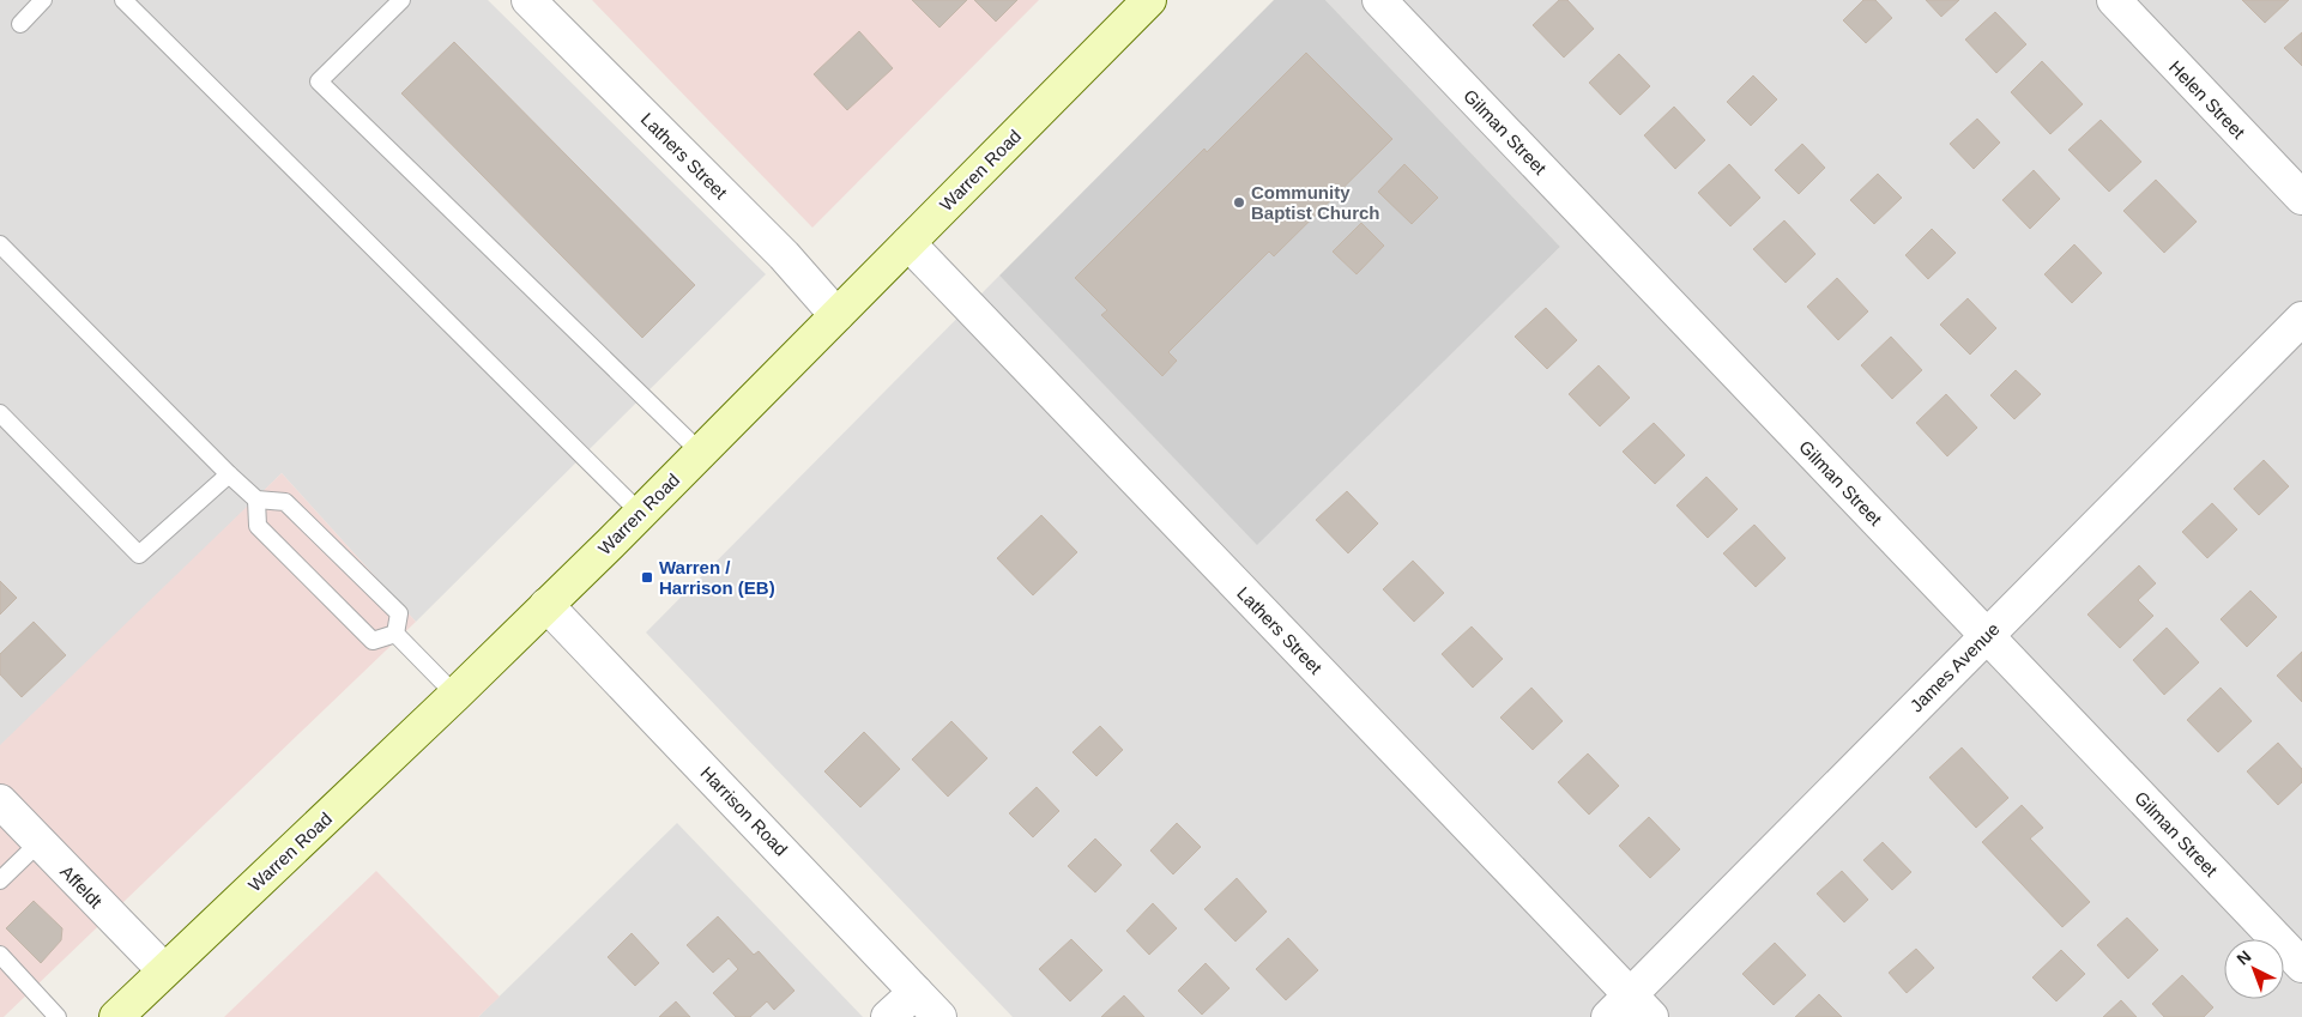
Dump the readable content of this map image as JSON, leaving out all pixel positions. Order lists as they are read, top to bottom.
{
  "streets": {
    "main road": ["Warren Road"],
    "street": [
      "Helen Street",
      "Gilman Street",
      "Lathers Street",
      "James Avenue",
      "Harrison Road",
      "Affeldt"
    ]
  },
  "crossings": [
    ["Gilman Street", "James Avenue"],
    ["Lathers Street", "Warren Road"],
    ["Lathers Street", "James Avenue"],
    ["Warren Road", "Harrison Road"],
    ["Warren Road", "Affeldt"]
  ],
  "places": {
    "other": ["Community Baptist Church"],
    "transit": ["Warren / Harrison (EB)"]
  },
  "north": "top left"
}
